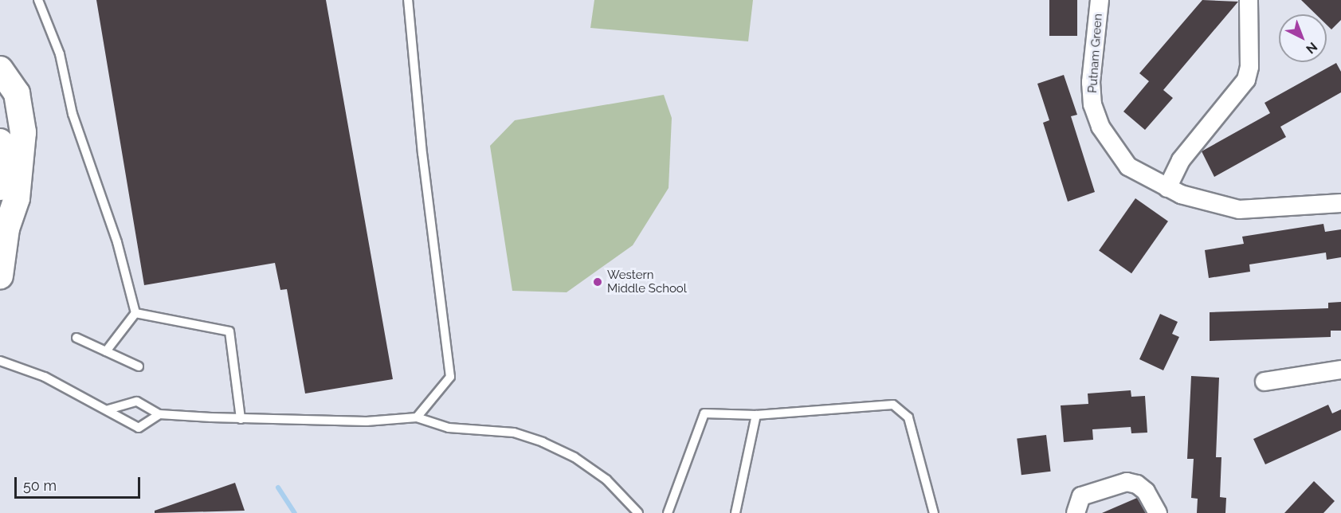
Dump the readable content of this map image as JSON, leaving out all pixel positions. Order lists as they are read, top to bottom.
{
  "streets": {
    "street": ["Putnam Green"]
  },
  "places": ["Western Middle School"],
  "scale_bar": "50 m",
  "north": "bottom right"
}
